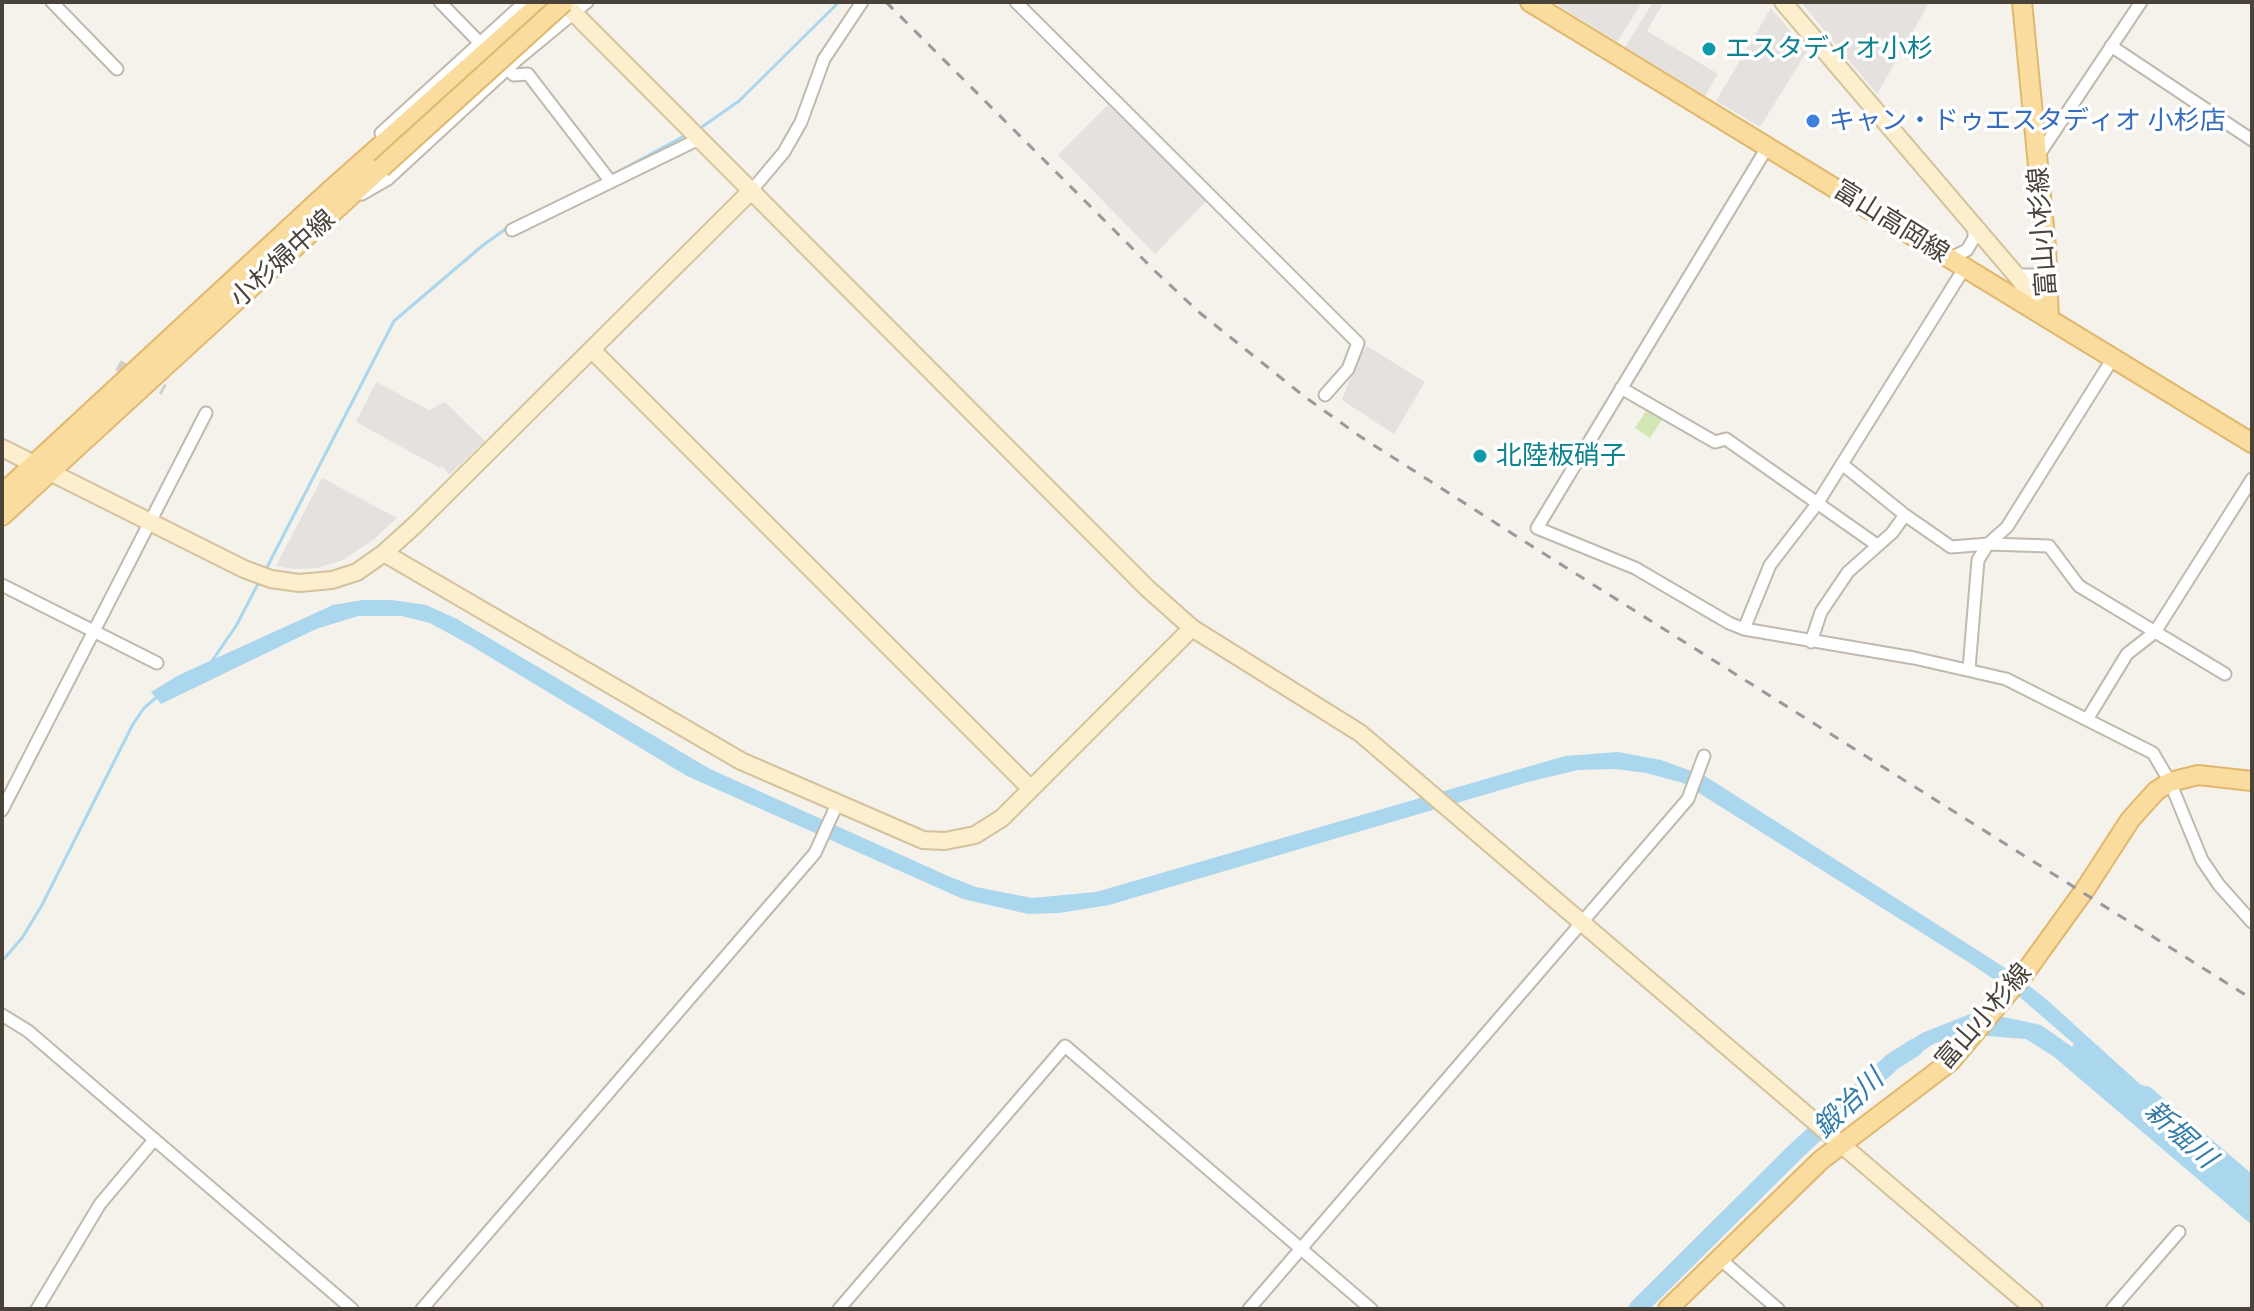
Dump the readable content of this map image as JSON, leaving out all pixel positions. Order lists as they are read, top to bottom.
{
  "streets": {
    "main road": ["富山高岡線", "富山小杉線", "小杉婦中線"]
  },
  "crossings": [
    ["富山高岡線", "富山小杉線"]
  ],
  "water": ["鍛冶川", "新堀川"],
  "places": ["エスタディオ小杉", "キャン・ドゥエスタディオ 小杉店", "北陸板硝子"]
}
